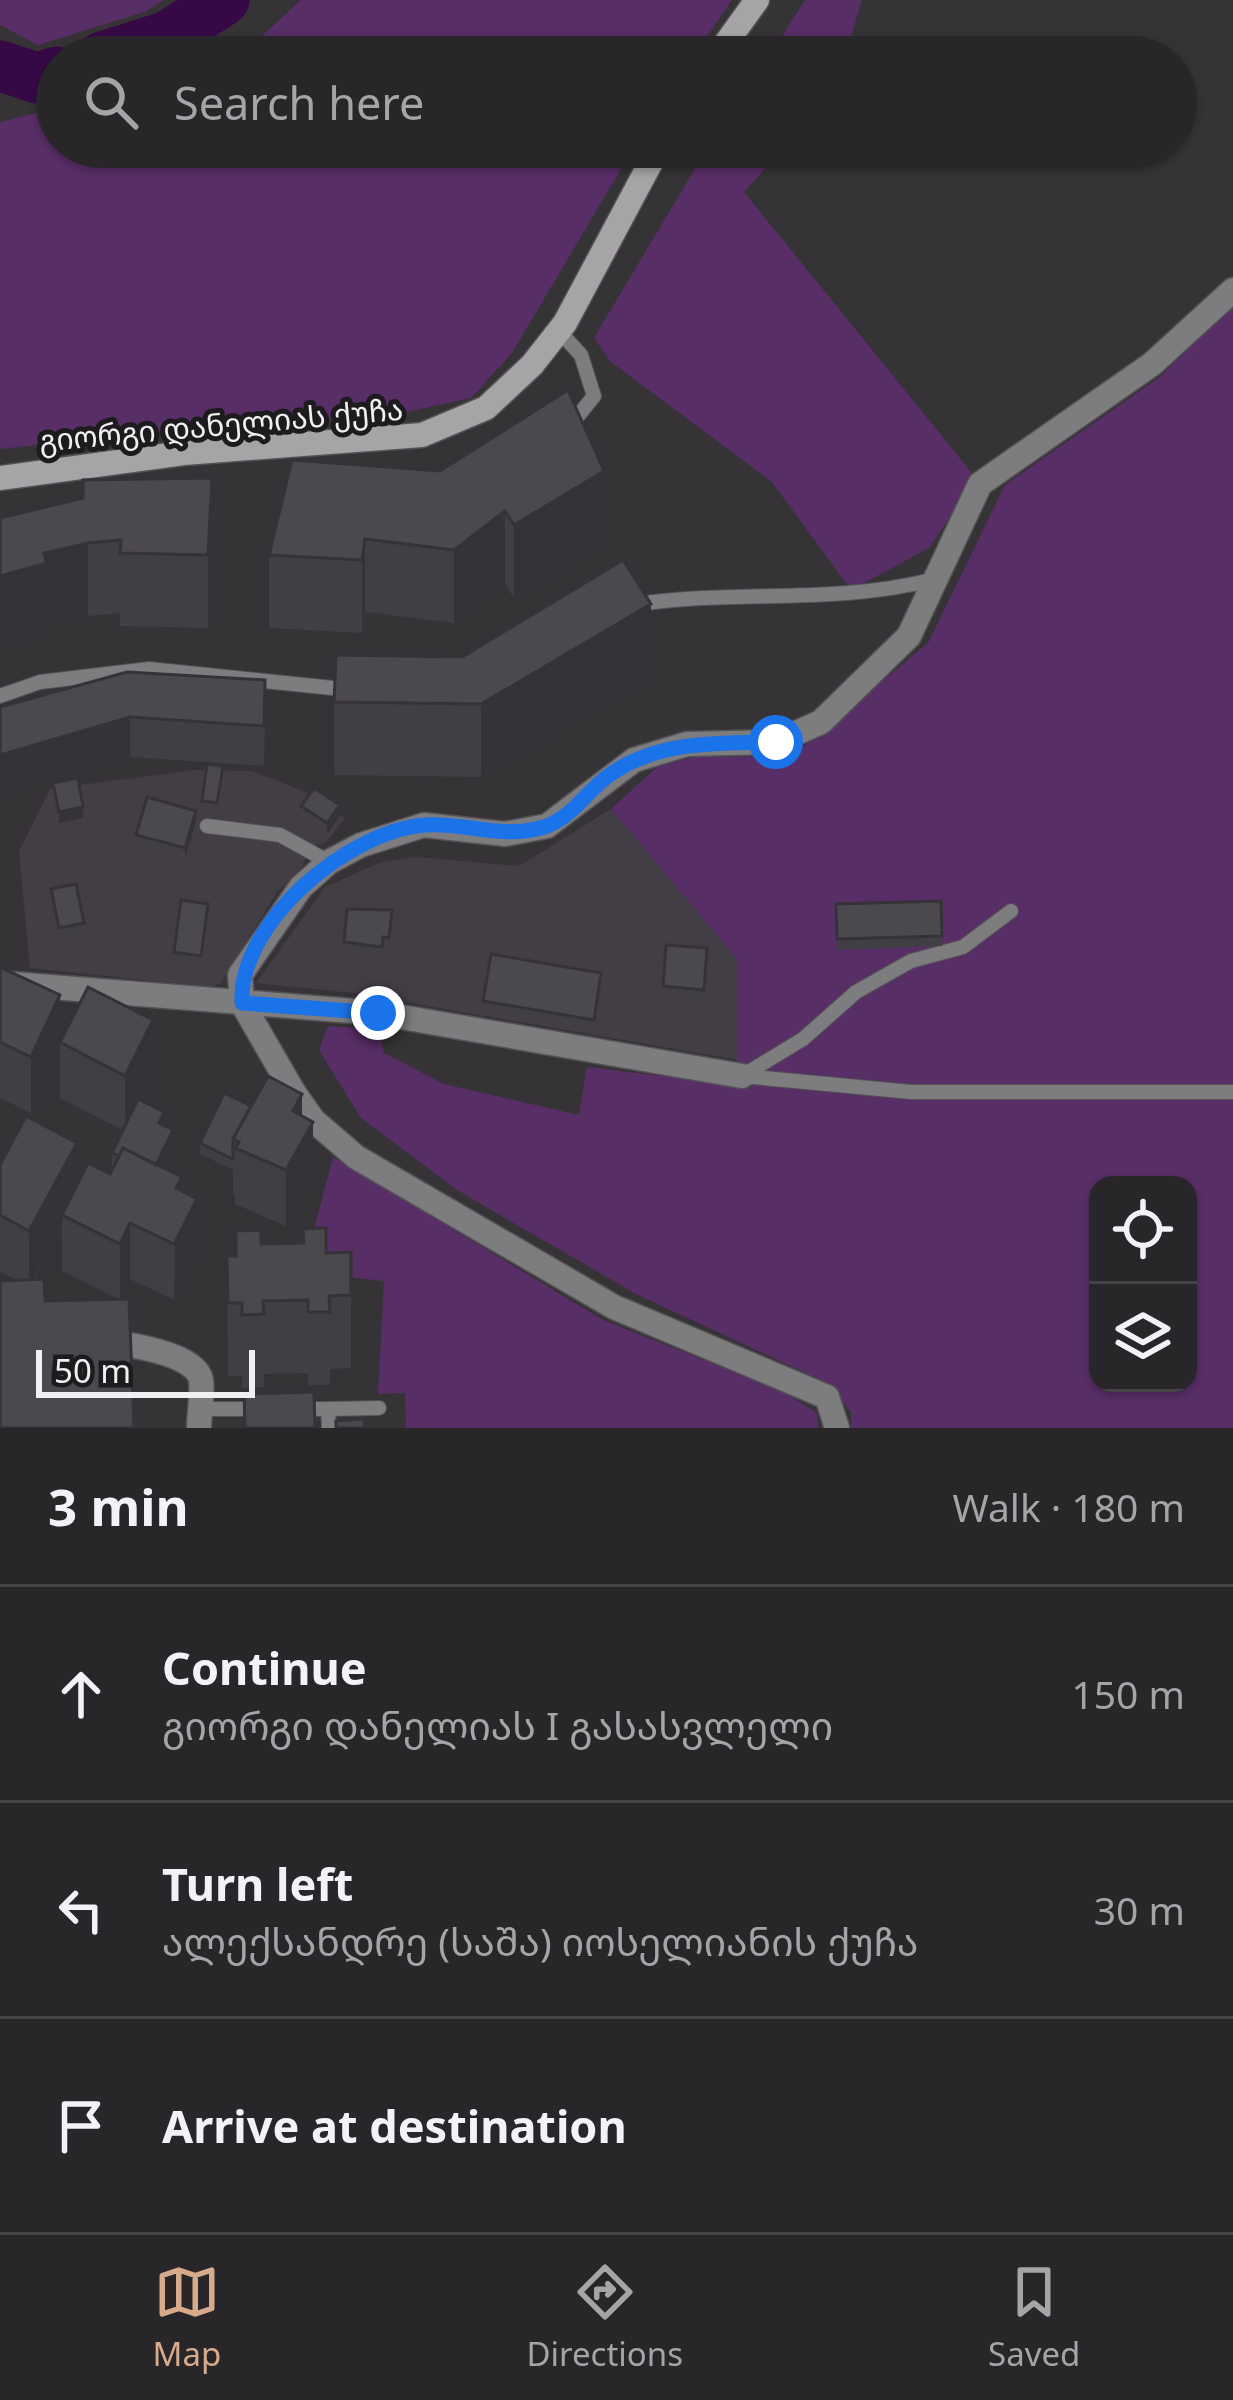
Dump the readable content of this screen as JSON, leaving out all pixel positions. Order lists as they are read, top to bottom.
{
  "streets": {
    "street": ["გიორგი დანელიას ქუჩა"]
  },
  "scale_bar": "50 m",
  "page": {
    "search": "Search here",
    "scale": "50 m",
    "heading": ["3 min", "Walk · 180 m"],
    "list": [
      ["Continue", "გიორგი დანელიას I გასასვლელი", "150 m"],
      ["Turn left", "ალექსანდრე (საშა) იოსელიანის ქუჩა", "30 m"],
      "Arrive at destination"
    ],
    "nav": ["Map", "Directions", "Saved"]
  }
}
